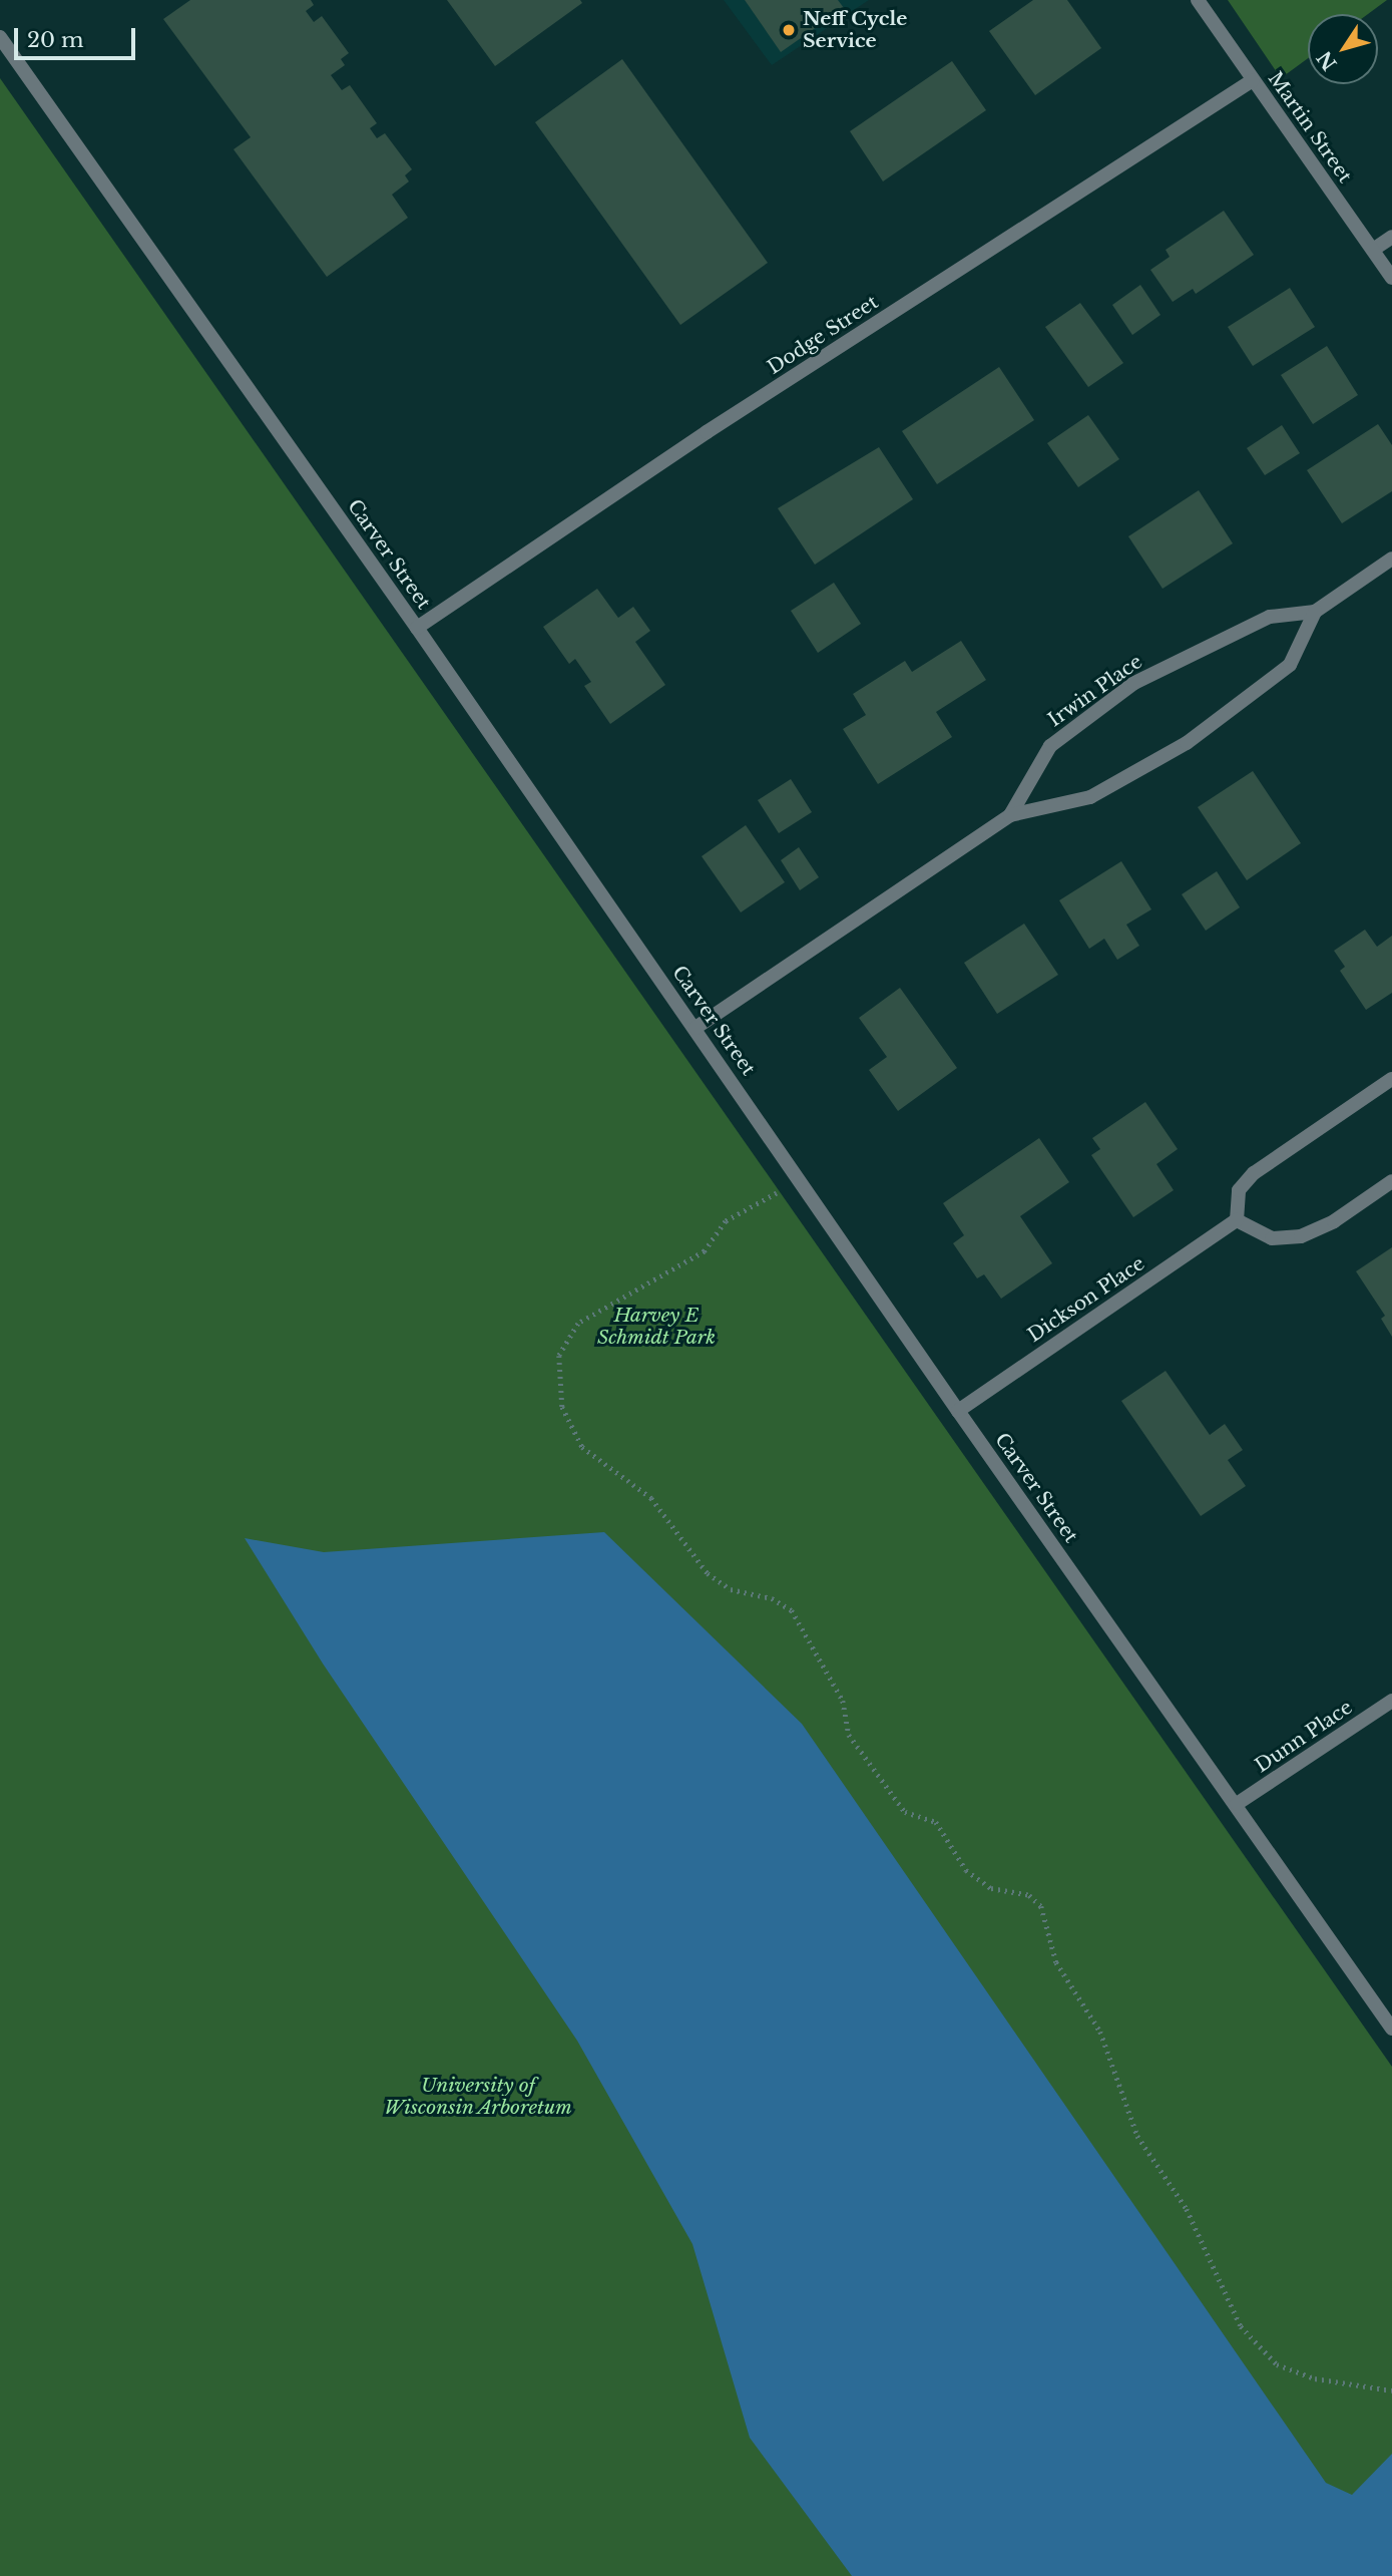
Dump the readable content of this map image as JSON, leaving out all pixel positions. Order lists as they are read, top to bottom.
{
  "streets": {
    "street": [
      "Martin Street",
      "Dodge Street",
      "Carver Street",
      "Irwin Place",
      "Dickson Place",
      "Dunn Place"
    ]
  },
  "crossings": [
    ["Martin Street", "Dodge Street"],
    ["Dodge Street", "Carver Street"],
    ["Carver Street", "Irwin Place"],
    ["Carver Street", "Dickson Place"],
    ["Carver Street", "Dunn Place"]
  ],
  "parks": ["Harvey E Schmidt Park", "University of Wisconsin Arboretum"],
  "places": ["Neff Cycle Service"],
  "scale_bar": "20 m",
  "north": "bottom left"
}
